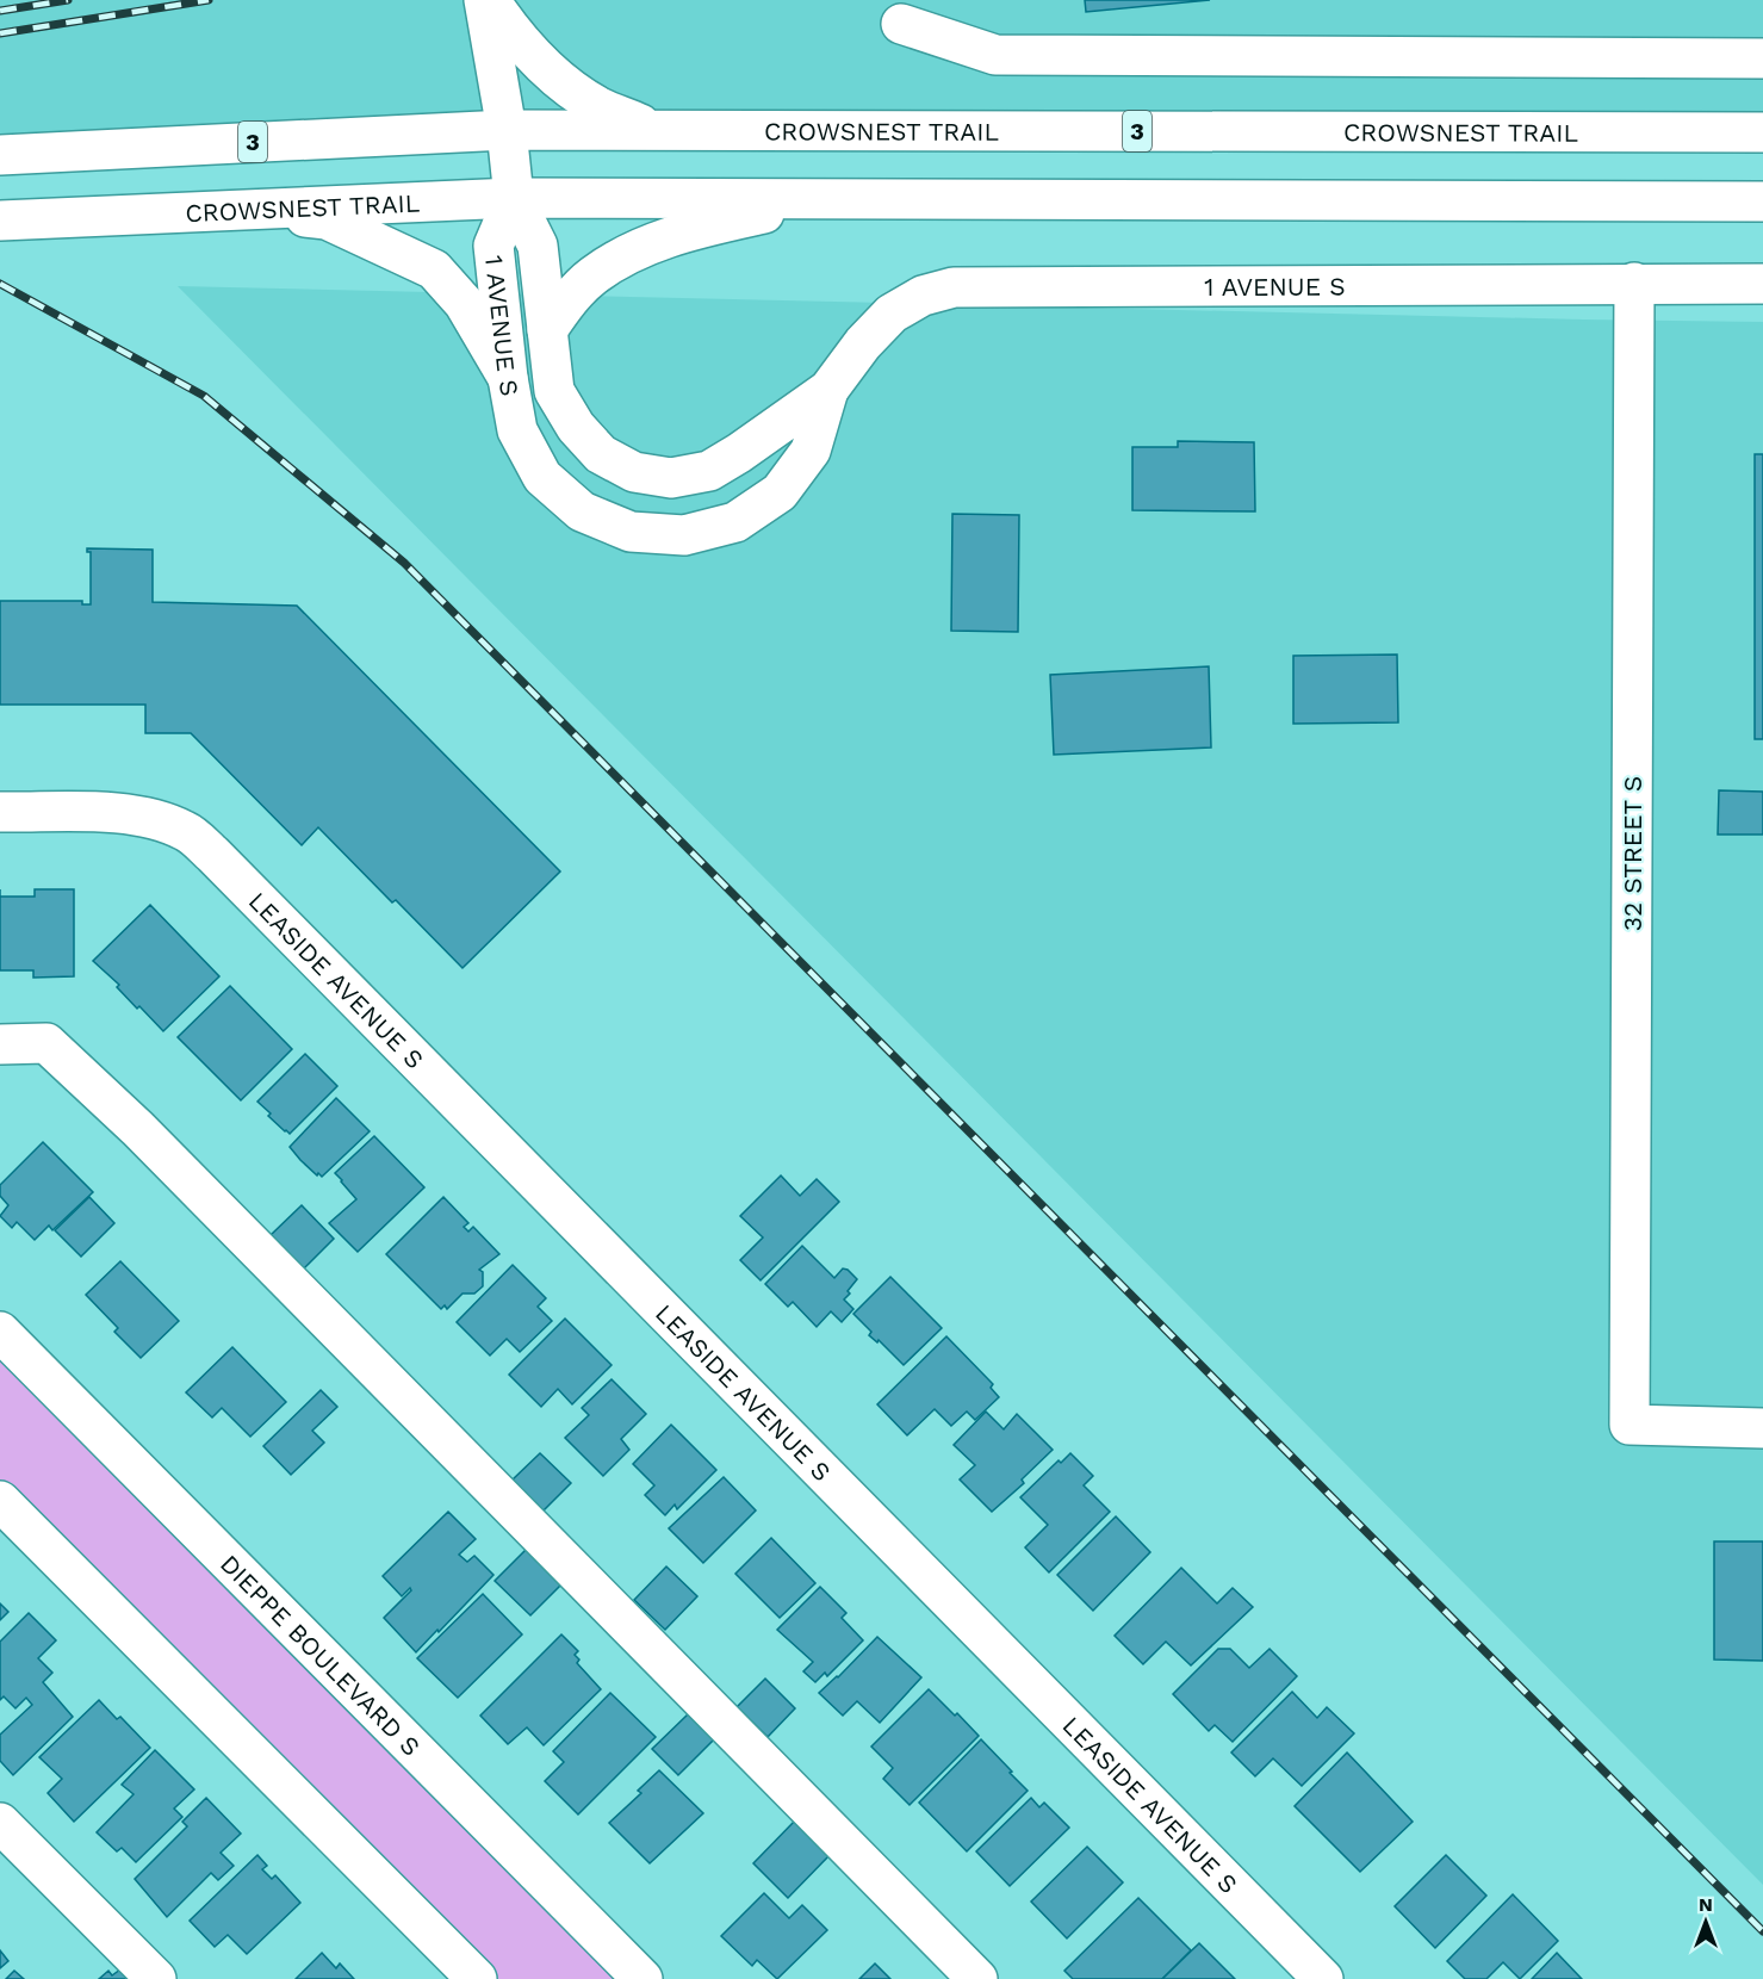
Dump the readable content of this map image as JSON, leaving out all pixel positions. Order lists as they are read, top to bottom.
{
  "streets": {
    "main road": [
      "CROWSNEST TRAIL",
      "3",
      "1 AVENUE S",
      "32 STREET S",
      "LEASIDE AVENUE S",
      "DIEPPE BOULEVARD S"
    ]
  },
  "crossings": [
    ["CROWSNEST TRAIL", "1 AVENUE S"],
    ["1 AVENUE S", "32 STREET S"]
  ],
  "north": "top"
}
